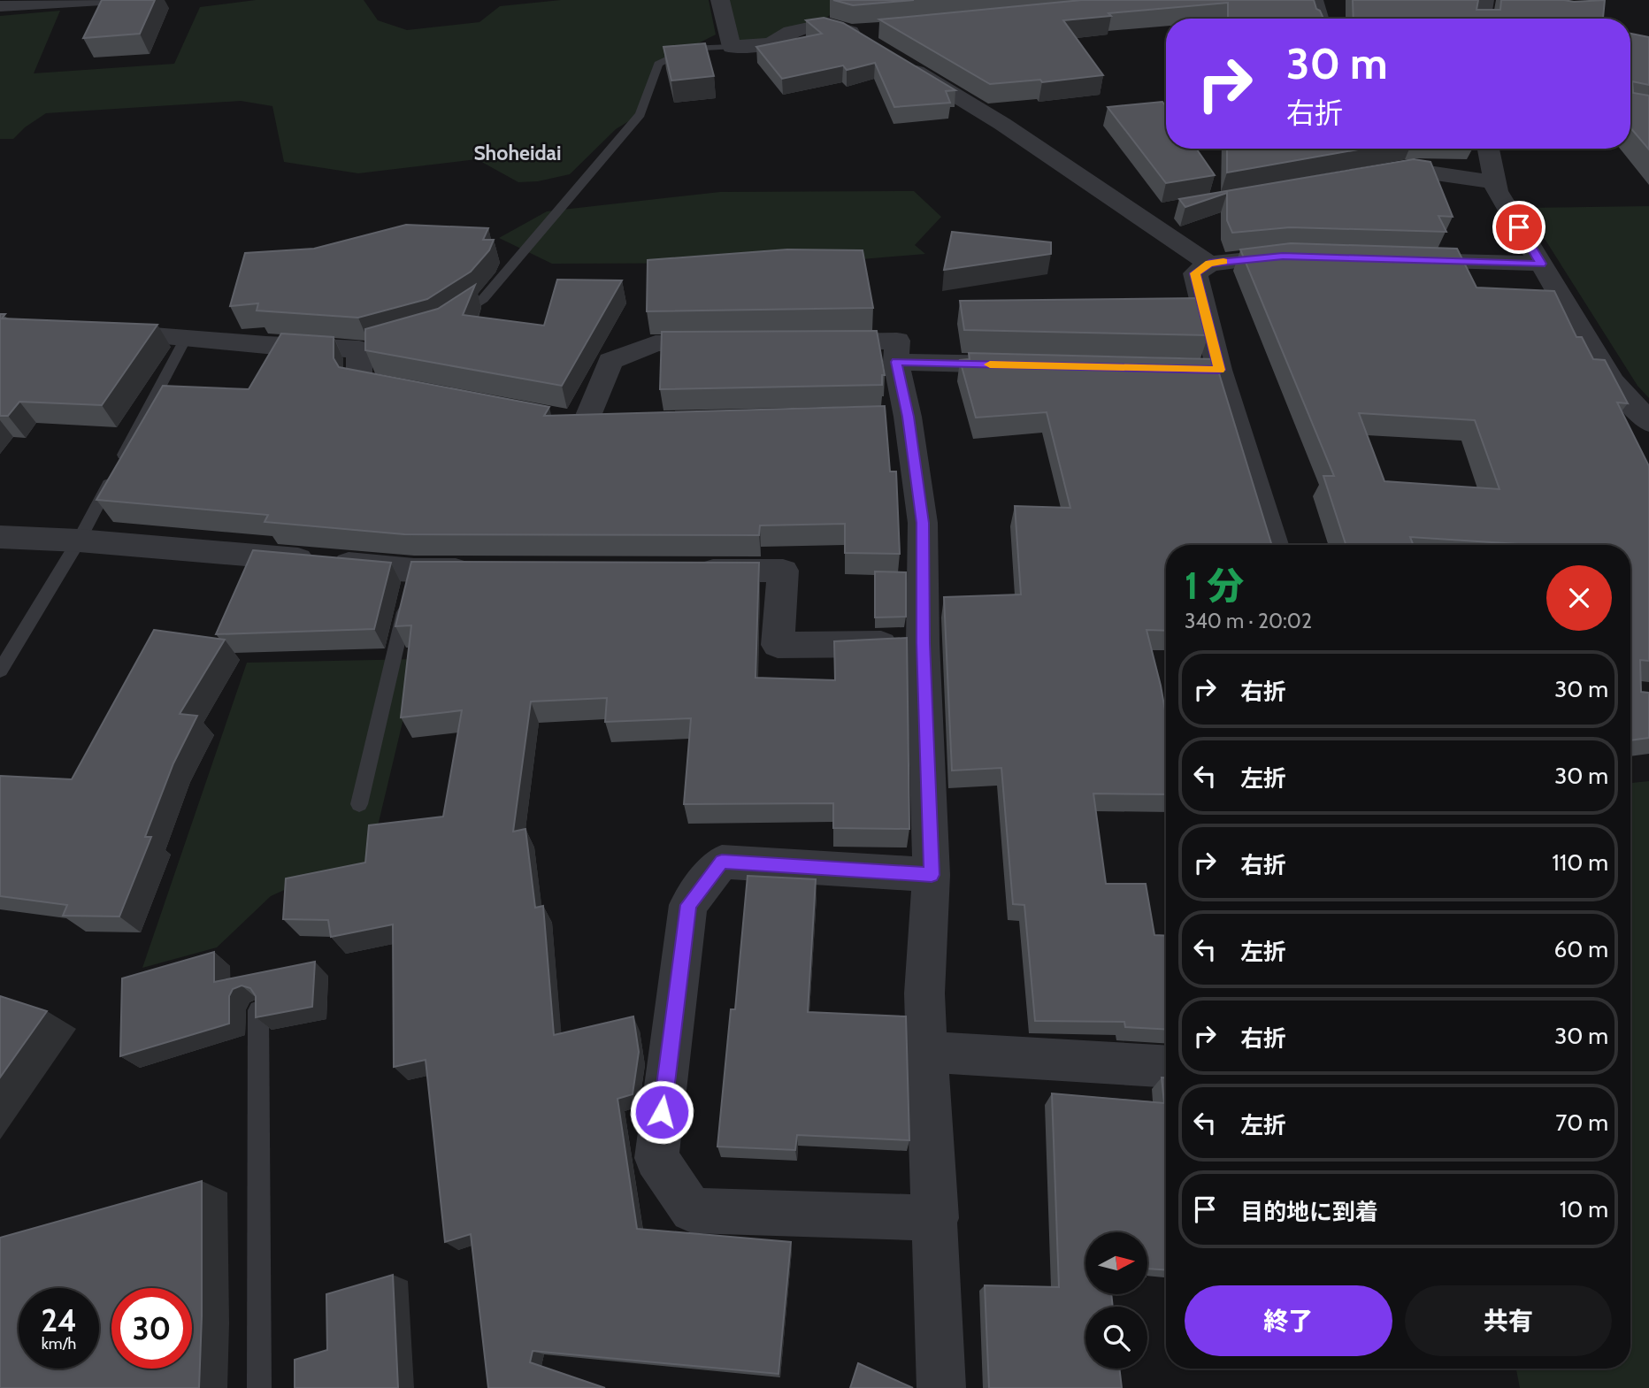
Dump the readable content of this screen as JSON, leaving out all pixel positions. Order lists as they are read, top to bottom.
{
  "districts": ["Shoheidai"],
  "north": "right",
  "page": {
    "turn": ["30 m", "右折"],
    "heading": ["1 分", "340 m · 20:02"],
    "list": [
      {
        "name": "右折",
        "value": "30 m"
      },
      {
        "name": "左折",
        "value": "30 m"
      },
      {
        "name": "右折",
        "value": "110 m"
      },
      {
        "name": "左折",
        "value": "60 m"
      },
      {
        "name": "右折",
        "value": "30 m"
      },
      {
        "name": "左折",
        "value": "70 m"
      },
      {
        "name": "目的地に到着",
        "value": "10 m"
      }
    ],
    "buttons": ["終了", "共有"],
    "speed": "24 km/h",
    "limit": "30"
  }
}
